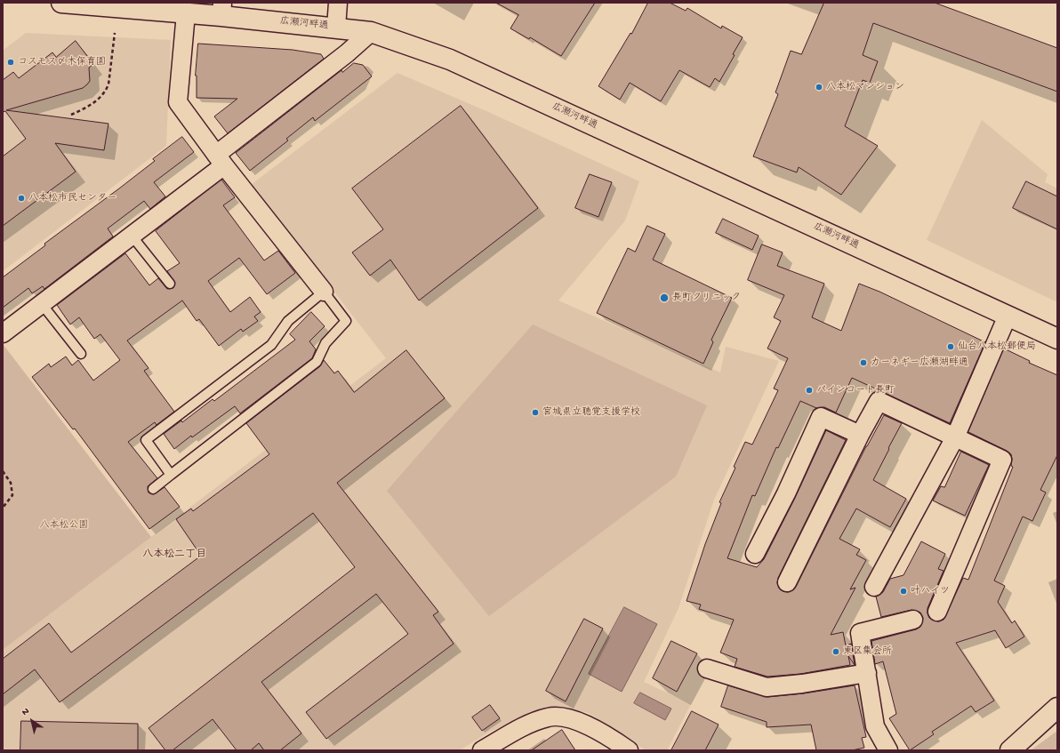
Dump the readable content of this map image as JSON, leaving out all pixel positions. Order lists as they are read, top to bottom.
{
  "streets": {
    "street": ["広瀬河畔通"]
  },
  "districts": ["八本松二丁目"],
  "parks": ["八本松公園"],
  "places": [
    "コスモス〆木保育園",
    "八本松マンション",
    "八本松市民センター",
    "長町クリニック",
    "仙台八本松郵便局",
    "カーネギー広瀬湖畔通",
    "パインコート長町",
    "宮城県立聴覚支援学校",
    "叶ハイツ",
    "東区集会所"
  ],
  "north": "top left"
}
